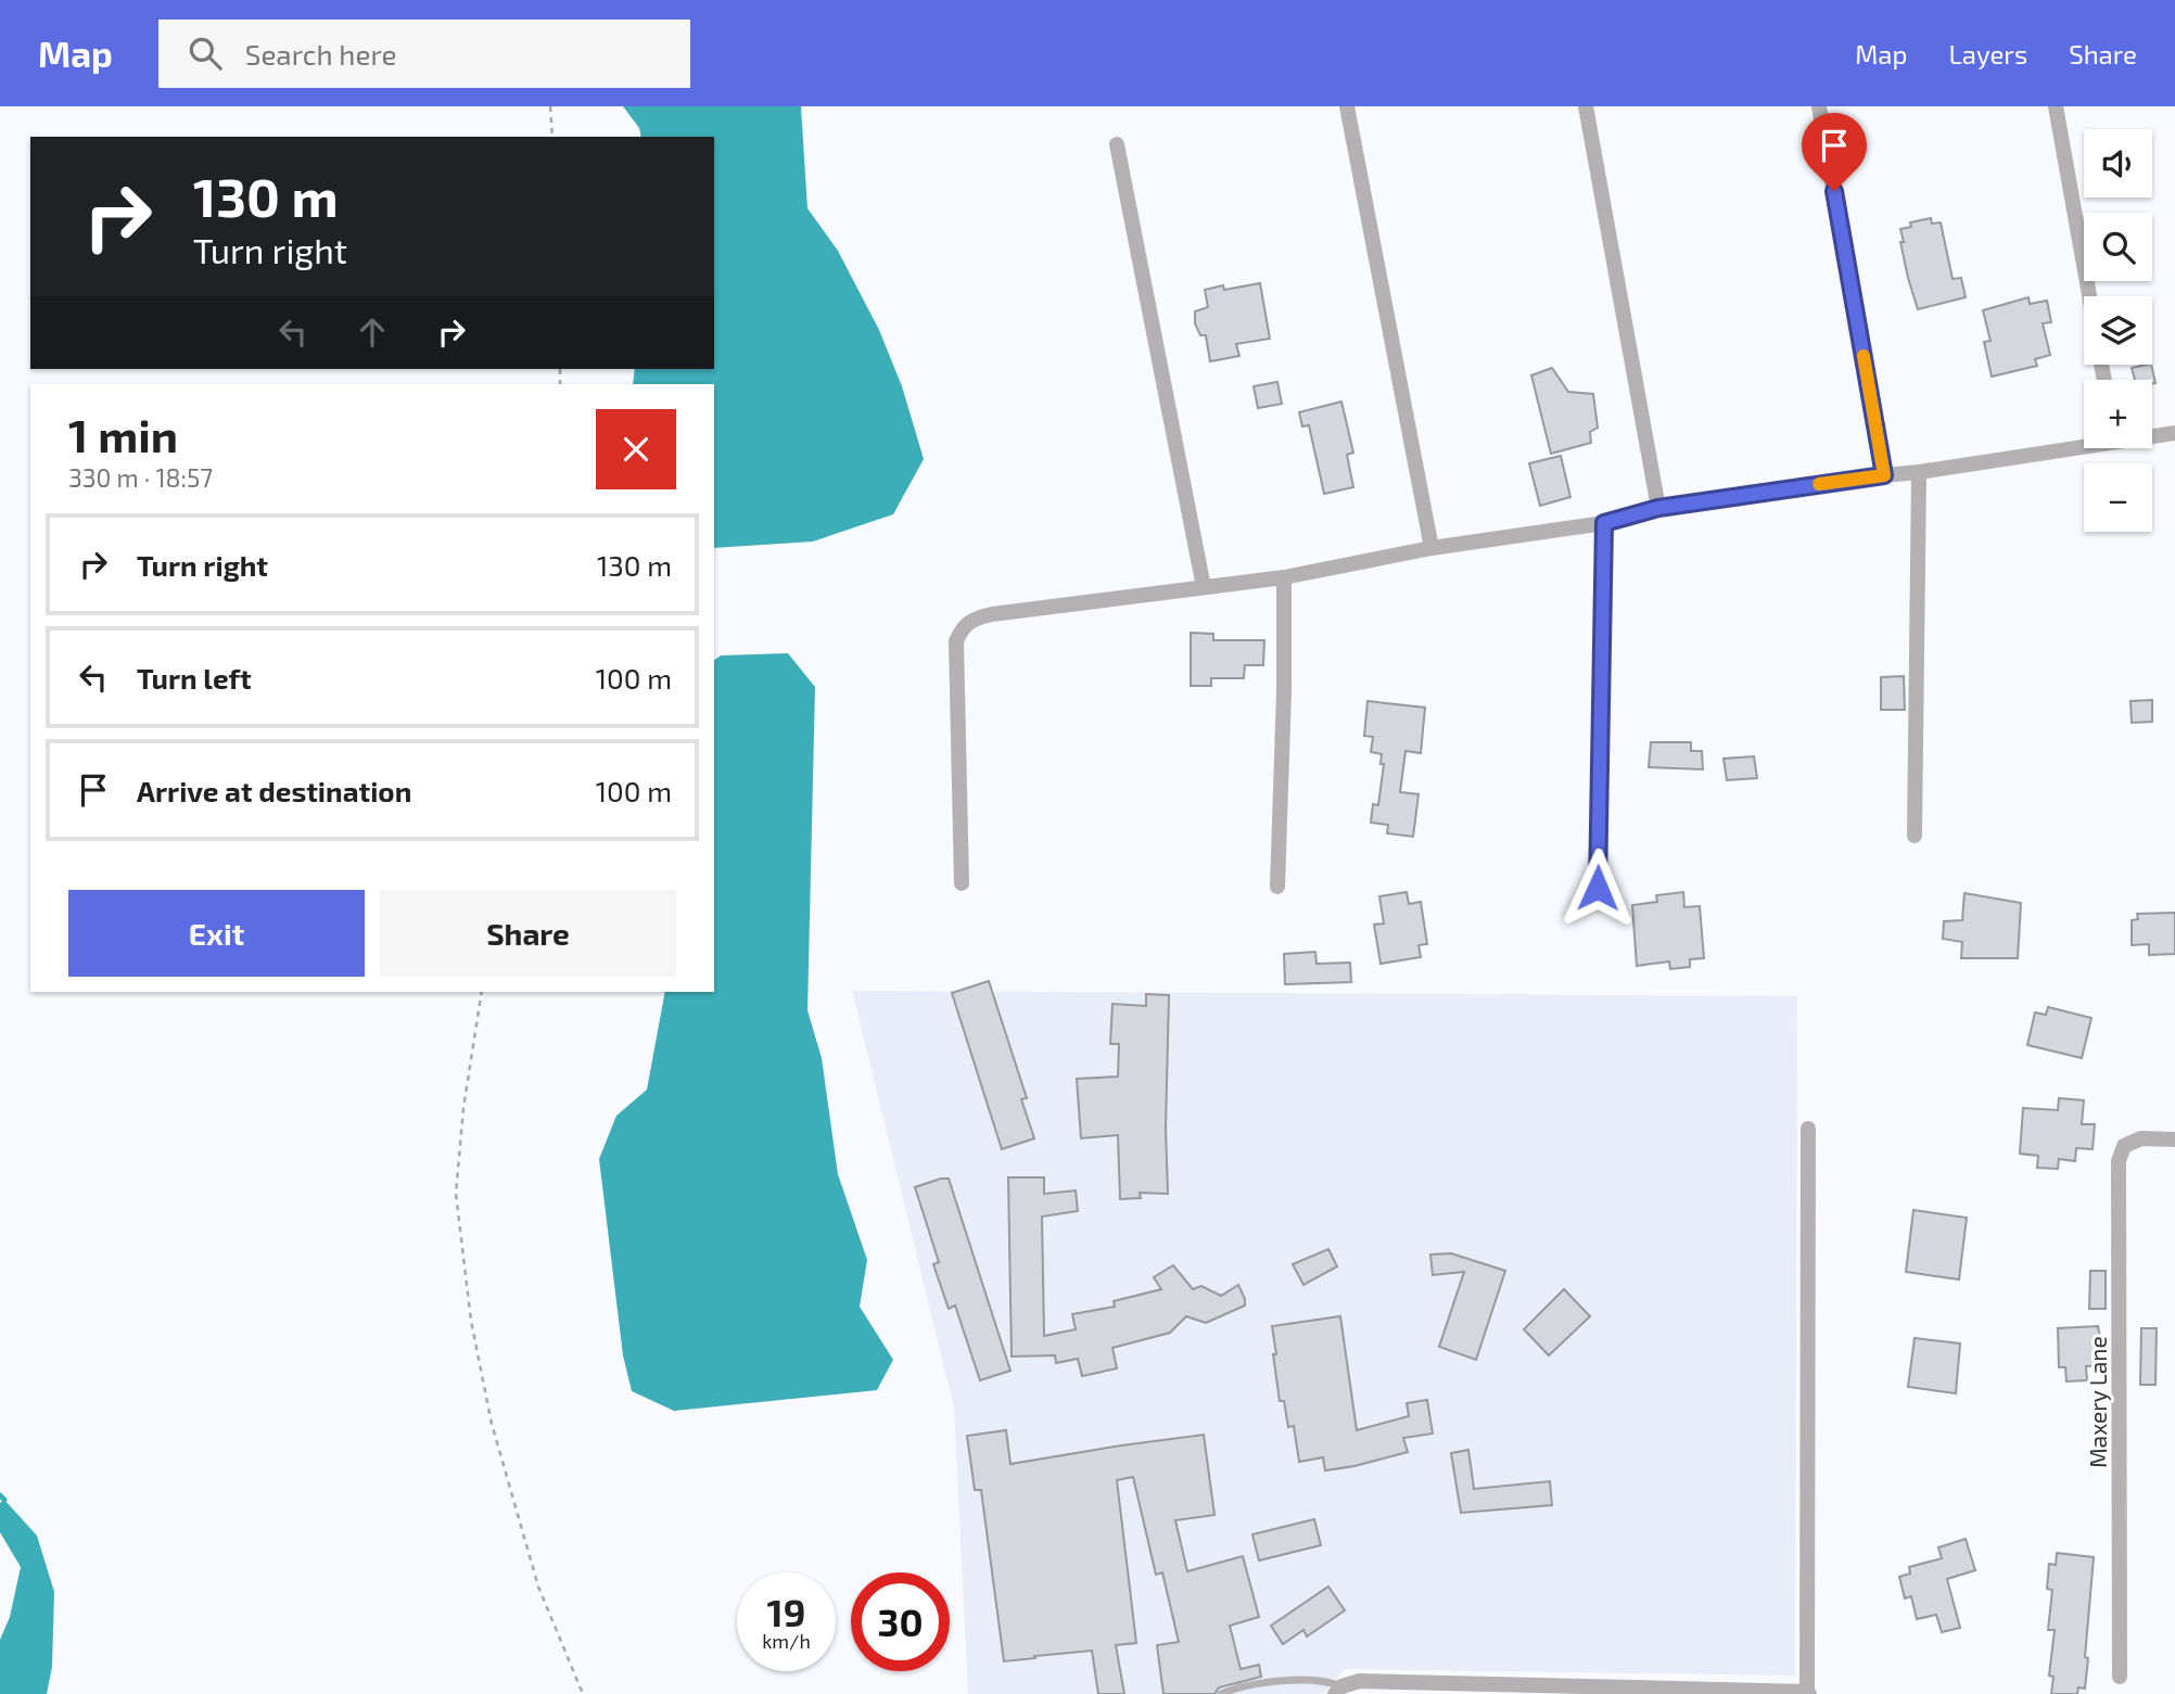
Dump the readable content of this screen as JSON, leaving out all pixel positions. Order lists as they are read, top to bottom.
{
  "streets": {
    "street": ["Maxery Lane"]
  },
  "page": {
    "header": "Map",
    "search": "Search here",
    "nav": ["Map", "Layers", "Share"],
    "map_buttons": ["+", "−"],
    "turn": ["130 m", "Turn right"],
    "heading": ["1 min", "330 m · 18:57"],
    "list": [
      {
        "name": "Turn right",
        "value": "130 m"
      },
      {
        "name": "Turn left",
        "value": "100 m"
      },
      {
        "name": "Arrive at destination",
        "value": "100 m"
      }
    ],
    "buttons": ["Exit", "Share"],
    "speed": "19 km/h",
    "limit": "30"
  }
}
